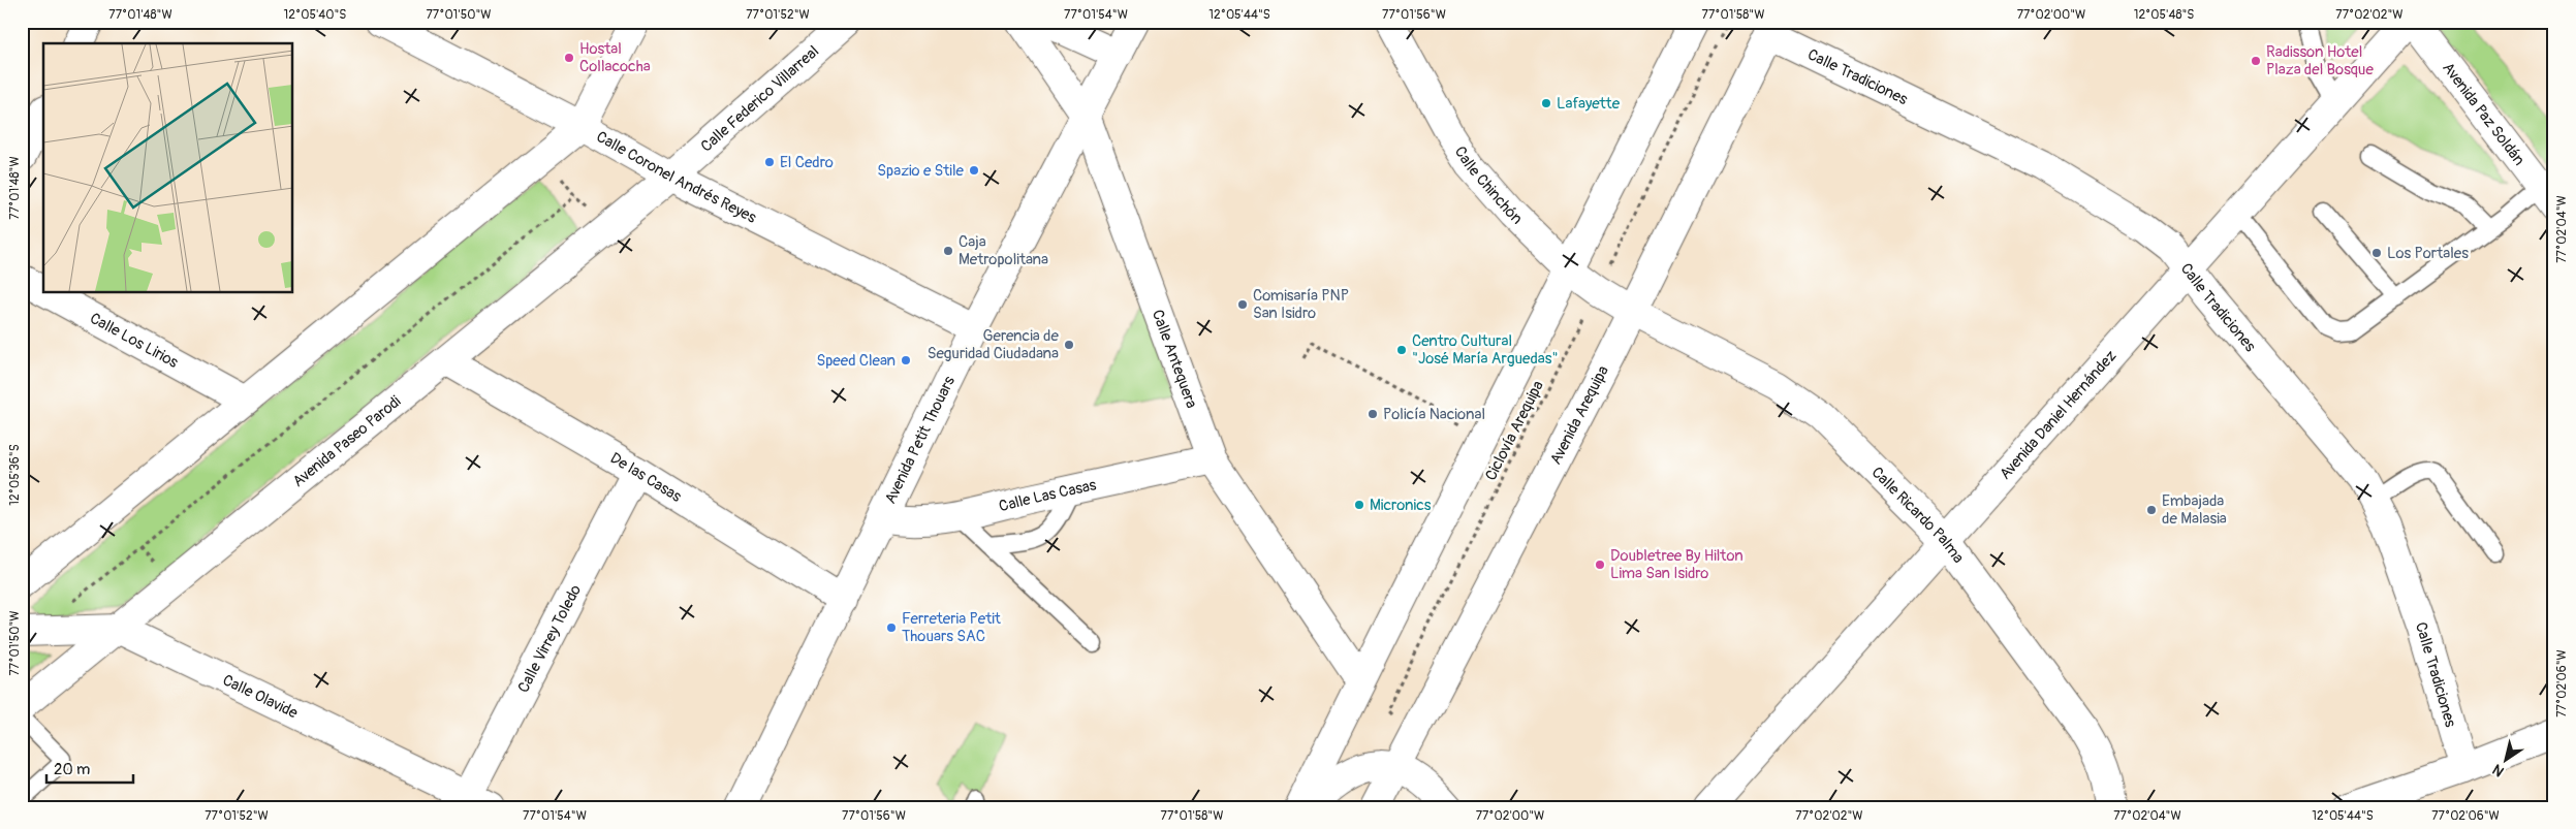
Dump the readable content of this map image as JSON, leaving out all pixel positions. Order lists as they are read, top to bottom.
{
  "streets": {
    "street": [
      "Calle Tradiciones",
      "Calle Federico Villarreal",
      "Avenida Paz Soldán",
      "Calle Coronel Andrés Reyes",
      "Calle Chinchón",
      "Calle Los Lirios",
      "Calle Antequera",
      "Avenida Daniel Hernández",
      "Avenida Arequipa",
      "Avenida Paseo Parodi",
      "Avenida Petit Thouars",
      "De las Casas",
      "Calle Las Casas",
      "Calle Ricardo Palma",
      "Calle Virrey Toledo",
      "Calle Olavide"
    ],
    "path": ["Ciclovía Arequipa"]
  },
  "crossings": [
    ["Calle Tradiciones", "Avenida Daniel Hernández"],
    ["Calle Tradiciones", "Avenida Arequipa"],
    ["Calle Federico Villarreal", "Calle Coronel Andrés Reyes"],
    ["Calle Federico Villarreal", "Avenida Paseo Parodi"],
    ["Calle Coronel Andrés Reyes", "Avenida Paseo Parodi"],
    ["Calle Coronel Andrés Reyes", "Avenida Petit Thouars"],
    ["Calle Chinchón", "Avenida Arequipa"],
    ["Calle Chinchón", "Ciclovía Arequipa"],
    ["Calle Chinchón", "Calle Ricardo Palma"],
    ["Calle Antequera", "Avenida Petit Thouars"],
    ["Calle Antequera", "Calle Las Casas"],
    ["Avenida Daniel Hernández", "Calle Ricardo Palma"],
    ["Avenida Arequipa", "Calle Ricardo Palma"],
    ["Avenida Paseo Parodi", "De las Casas"],
    ["Avenida Paseo Parodi", "Calle Olavide"],
    ["Avenida Petit Thouars", "De las Casas"],
    ["Avenida Petit Thouars", "Calle Las Casas"],
    ["De las Casas", "Calle Virrey Toledo"],
    ["Calle Virrey Toledo", "Calle Olavide"]
  ],
  "places": [
    "Hostal Collacocha",
    "Radisson Hotel Plaza del Bosque",
    "Lafayette",
    "El Cedro",
    "Spazio e Stile",
    "Caja Metropolitana",
    "Los Portales",
    "Comisaría PNP San Isidro",
    "Gerencia de Seguridad Ciudadana",
    "Centro Cultural \"José María Arguedas\"",
    "Speed Clean",
    "Policía Nacional",
    "Micronics",
    "Embajada de Malasia",
    "Doubletree By Hilton Lima San Isidro",
    "Ferreteria Petit Thouars SAC"
  ],
  "scale_bar": "20 m",
  "north": "bottom left",
  "coordinates": [
    "77°01'48\"W",
    "12°05'40\"S",
    "77°01'50\"W",
    "77°01'52\"W",
    "77°01'54\"W",
    "12°05'44\"S",
    "77°01'56\"W",
    "77°01'58\"W",
    "77°02'00\"W",
    "12°05'48\"S",
    "77°02'02\"W",
    "77°02'04\"W",
    "12°05'36\"S",
    "77°02'06\"W"
  ]
}
